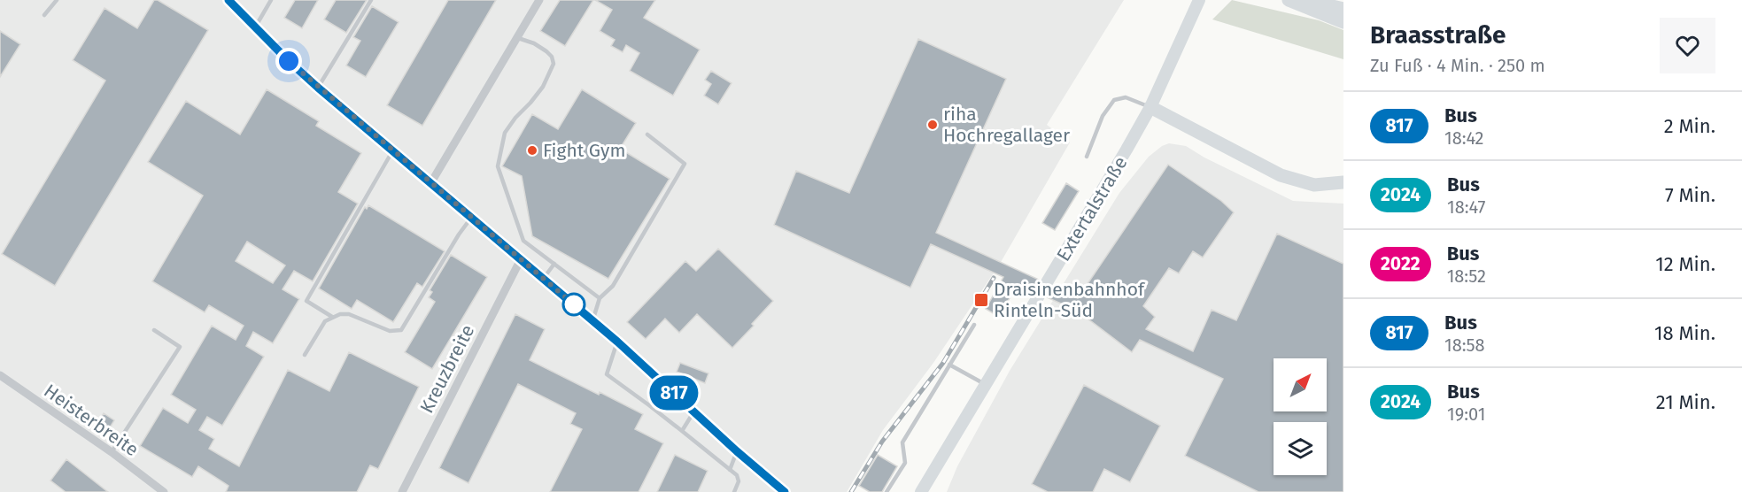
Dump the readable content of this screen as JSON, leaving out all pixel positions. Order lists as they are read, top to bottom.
{
  "streets": {
    "main road": ["Extertalstraße"],
    "street": ["Kreuzbreite", "Heisterbreite"]
  },
  "places": {
    "other": ["riha Hochregallager", "Fight Gym"],
    "transit": ["Draisinenbahnhof Rinteln-Süd"]
  },
  "lines": ["bus line 817"],
  "north": "top right",
  "page": {
    "on_map": "817",
    "heading": ["Braasstraße", "Zu Fuß · 4 Min. · 250 m"],
    "list": [
      {
        "mark": "817",
        "name": "Bus",
        "note": "18:42",
        "value": "2 Min."
      },
      {
        "mark": "2024",
        "name": "Bus",
        "note": "18:47",
        "value": "7 Min."
      },
      {
        "mark": "2022",
        "name": "Bus",
        "note": "18:52",
        "value": "12 Min."
      },
      {
        "mark": "817",
        "name": "Bus",
        "note": "18:58",
        "value": "18 Min."
      },
      {
        "mark": "2024",
        "name": "Bus",
        "note": "19:01",
        "value": "21 Min."
      }
    ]
  }
}
